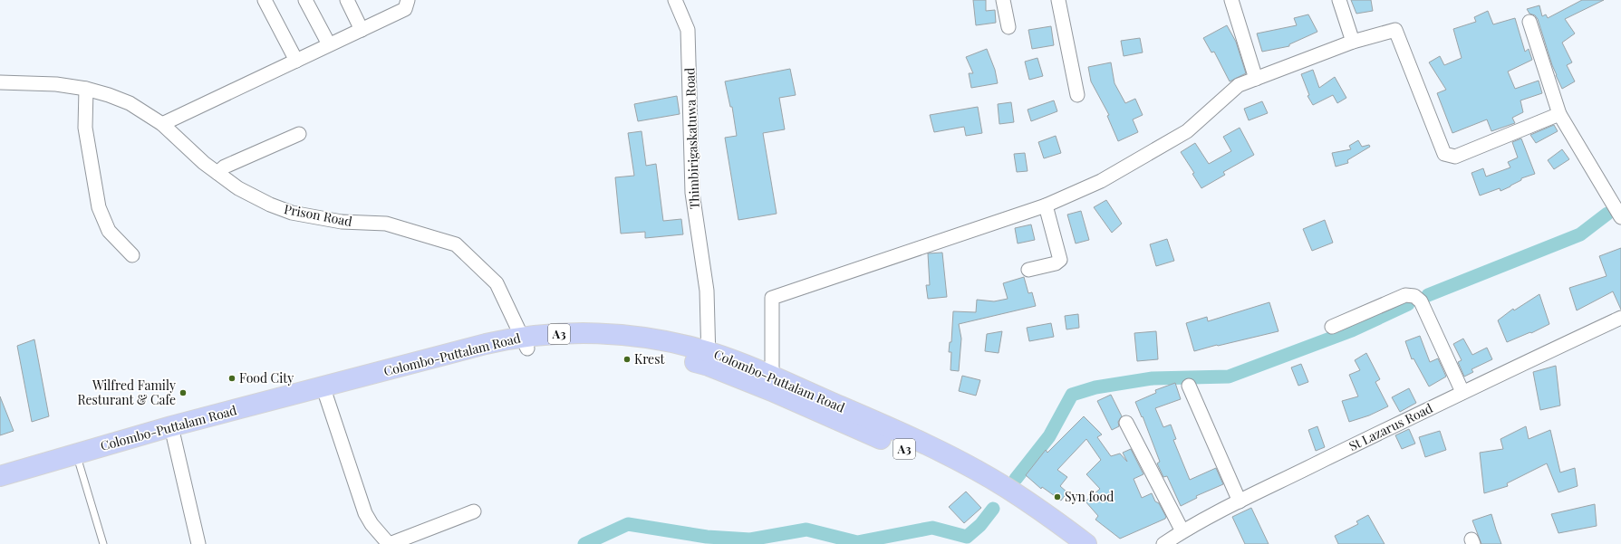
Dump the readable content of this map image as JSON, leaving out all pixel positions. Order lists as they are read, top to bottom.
{
  "streets": {
    "highway": ["A3", "Colombo-Puttalam Road"],
    "street": ["Thimbirigaskatuwa Road", "Prison Road", "St Lazarus Road"]
  },
  "crossings": [
    ["Thimbirigaskatuwa Road", "Colombo-Puttalam Road"],
    ["Prison Road", "Colombo-Puttalam Road"]
  ],
  "places": [
    "Krest",
    "Food City",
    "Wilfred Family Resturant & Cafe",
    "Syn food"
  ]
}
